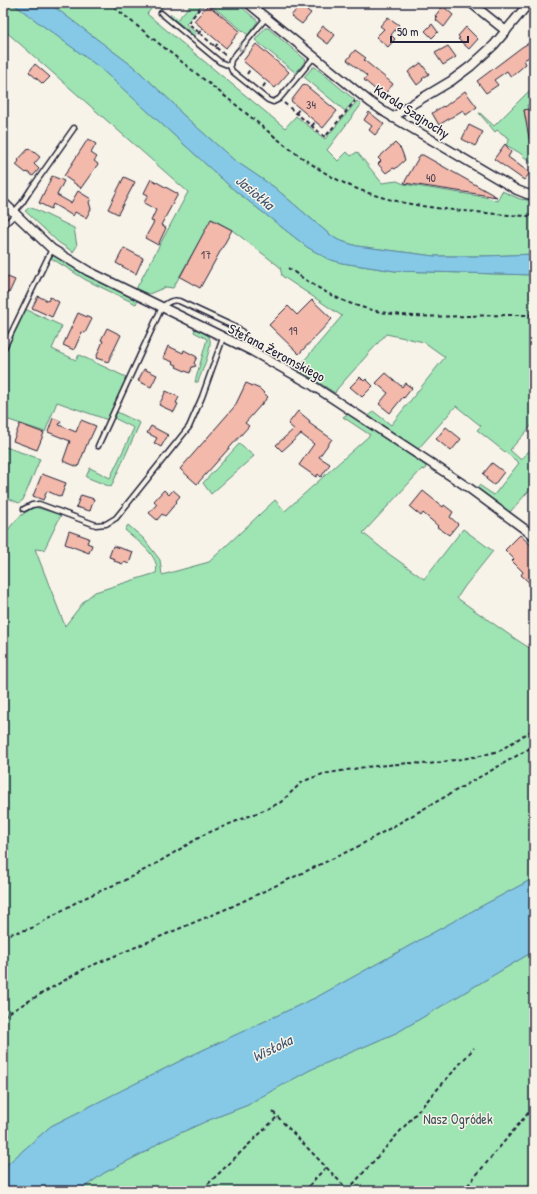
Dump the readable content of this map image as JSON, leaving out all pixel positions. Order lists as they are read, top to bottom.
{
  "streets": {
    "street": ["Karola Szajnochy", "Stefana Żeromskiego"]
  },
  "water": ["Jasiołka", "Wisłoka"],
  "parks": ["Nasz Ogródek"],
  "house_numbers": [
    "34",
    "40",
    "17",
    "19"
  ],
  "scale_bar": "50 m"
}
